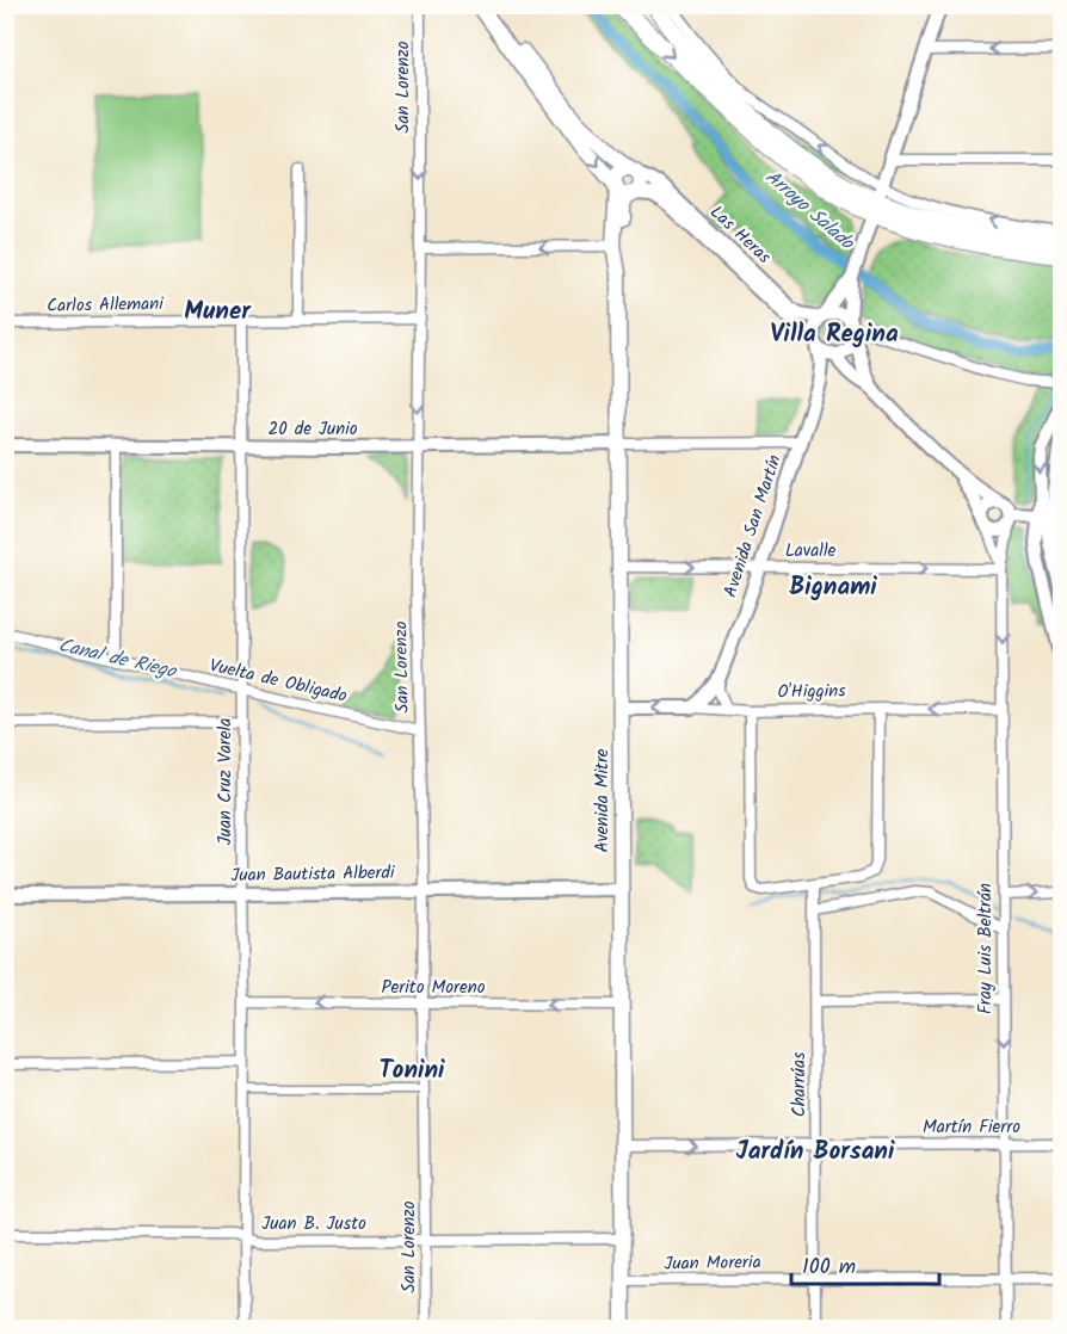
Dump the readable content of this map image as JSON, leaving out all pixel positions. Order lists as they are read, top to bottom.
{
  "streets": {
    "main road": ["Las Heras", "Avenida Mitre"],
    "street": [
      "San Lorenzo",
      "Carlos Allemani",
      "20 de Junio",
      "Avenida San Martín",
      "Lavalle",
      "Vuelta de Obligado",
      "O'Higgins",
      "Juan Cruz Varela",
      "Juan Bautista Alberdi",
      "Fray Luis Beltrán",
      "Perito Moreno",
      "Charrúas",
      "Martín Fierro",
      "Juan B. Justo",
      "Juan Moreria"
    ]
  },
  "crossings": [
    ["San Lorenzo", "Carlos Allemani"],
    ["San Lorenzo", "20 de Junio"],
    ["San Lorenzo", "Vuelta de Obligado"],
    ["San Lorenzo", "Juan Bautista Alberdi"],
    ["San Lorenzo", "Perito Moreno"],
    ["San Lorenzo", "Juan B. Justo"],
    ["Las Heras", "Avenida San Martín"],
    ["Las Heras", "Avenida Mitre"],
    ["Las Heras", "Fray Luis Beltrán"],
    ["Carlos Allemani", "Juan Cruz Varela"],
    ["20 de Junio", "Juan Cruz Varela"],
    ["20 de Junio", "Avenida Mitre"],
    ["Avenida San Martín", "Lavalle"],
    ["Avenida San Martín", "O'Higgins"],
    ["Avenida San Martín", "Fray Luis Beltrán"],
    ["Lavalle", "Avenida Mitre"],
    ["Lavalle", "Fray Luis Beltrán"],
    ["Vuelta de Obligado", "Juan Cruz Varela"],
    ["O'Higgins", "Avenida Mitre"],
    ["O'Higgins", "Fray Luis Beltrán"],
    ["Juan Cruz Varela", "Juan Bautista Alberdi"],
    ["Juan Cruz Varela", "Perito Moreno"],
    ["Juan Cruz Varela", "Juan B. Justo"],
    ["Avenida Mitre", "Juan Bautista Alberdi"],
    ["Avenida Mitre", "Perito Moreno"],
    ["Avenida Mitre", "Martín Fierro"],
    ["Avenida Mitre", "Juan B. Justo"],
    ["Avenida Mitre", "Juan Moreria"],
    ["Fray Luis Beltrán", "Martín Fierro"],
    ["Fray Luis Beltrán", "Juan Moreria"],
    ["Charrúas", "Martín Fierro"],
    ["Charrúas", "Juan Moreria"]
  ],
  "one_way": ["Lavalle", "O'Higgins", "Martín Fierro"],
  "districts": [
    "Muner",
    "Villa Regina",
    "Bignami",
    "Tonini",
    "Jardín Borsani"
  ],
  "water": ["Arroyo Salado", "Canal de Riego"],
  "scale_bar": "100 m"
}
